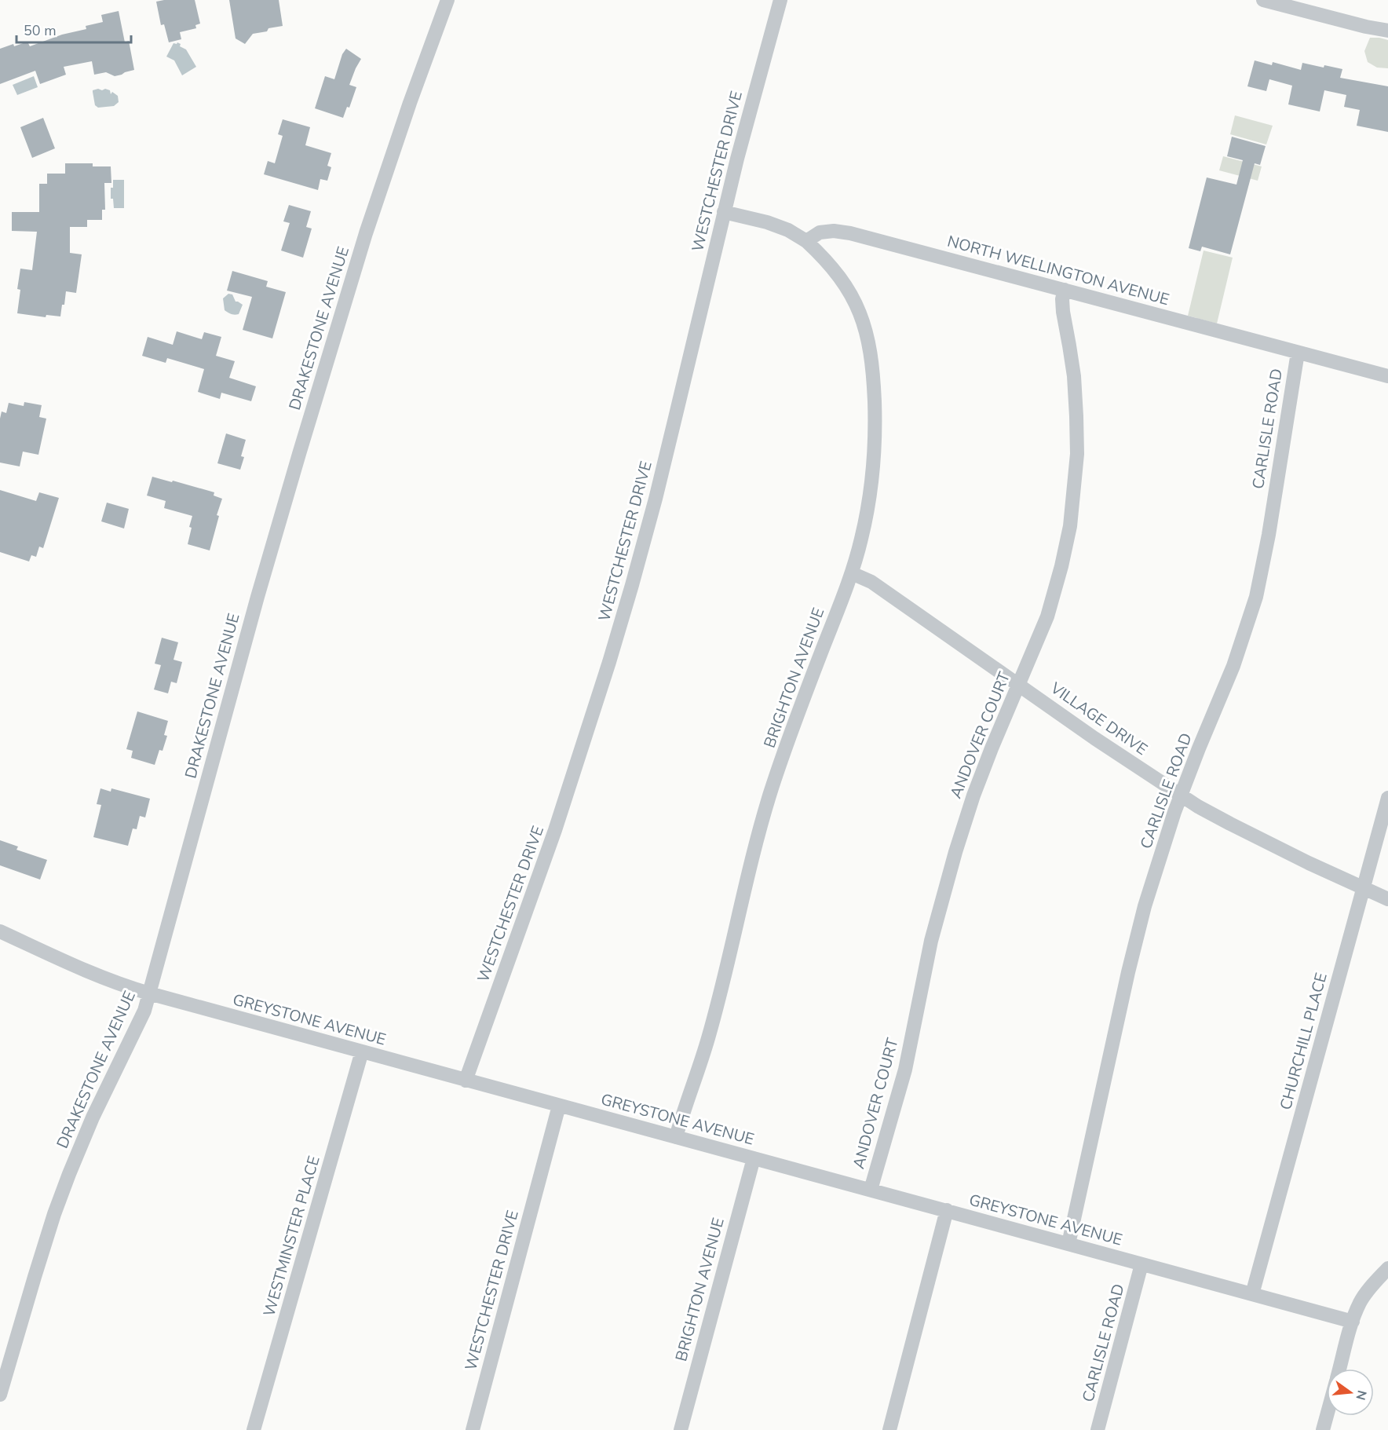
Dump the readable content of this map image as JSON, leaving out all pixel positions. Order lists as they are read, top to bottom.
{
  "streets": {
    "street": [
      "WESTCHESTER DRIVE",
      "NORTH WELLINGTON AVENUE",
      "DRAKESTONE AVENUE",
      "CARLISLE ROAD",
      "BRIGHTON AVENUE",
      "VILLAGE DRIVE",
      "ANDOVER COURT",
      "GREYSTONE AVENUE",
      "CHURCHILL PLACE",
      "WESTMINSTER PLACE"
    ]
  },
  "crossings": [
    ["WESTCHESTER DRIVE", "GREYSTONE AVENUE"],
    ["NORTH WELLINGTON AVENUE", "CARLISLE ROAD"],
    ["NORTH WELLINGTON AVENUE", "BRIGHTON AVENUE"],
    ["NORTH WELLINGTON AVENUE", "ANDOVER COURT"],
    ["DRAKESTONE AVENUE", "GREYSTONE AVENUE"],
    ["CARLISLE ROAD", "VILLAGE DRIVE"],
    ["CARLISLE ROAD", "GREYSTONE AVENUE"],
    ["BRIGHTON AVENUE", "VILLAGE DRIVE"],
    ["BRIGHTON AVENUE", "GREYSTONE AVENUE"],
    ["VILLAGE DRIVE", "ANDOVER COURT"],
    ["VILLAGE DRIVE", "CHURCHILL PLACE"],
    ["ANDOVER COURT", "GREYSTONE AVENUE"],
    ["GREYSTONE AVENUE", "CHURCHILL PLACE"],
    ["GREYSTONE AVENUE", "WESTMINSTER PLACE"]
  ],
  "scale_bar": "50 m",
  "north": "right"
}
